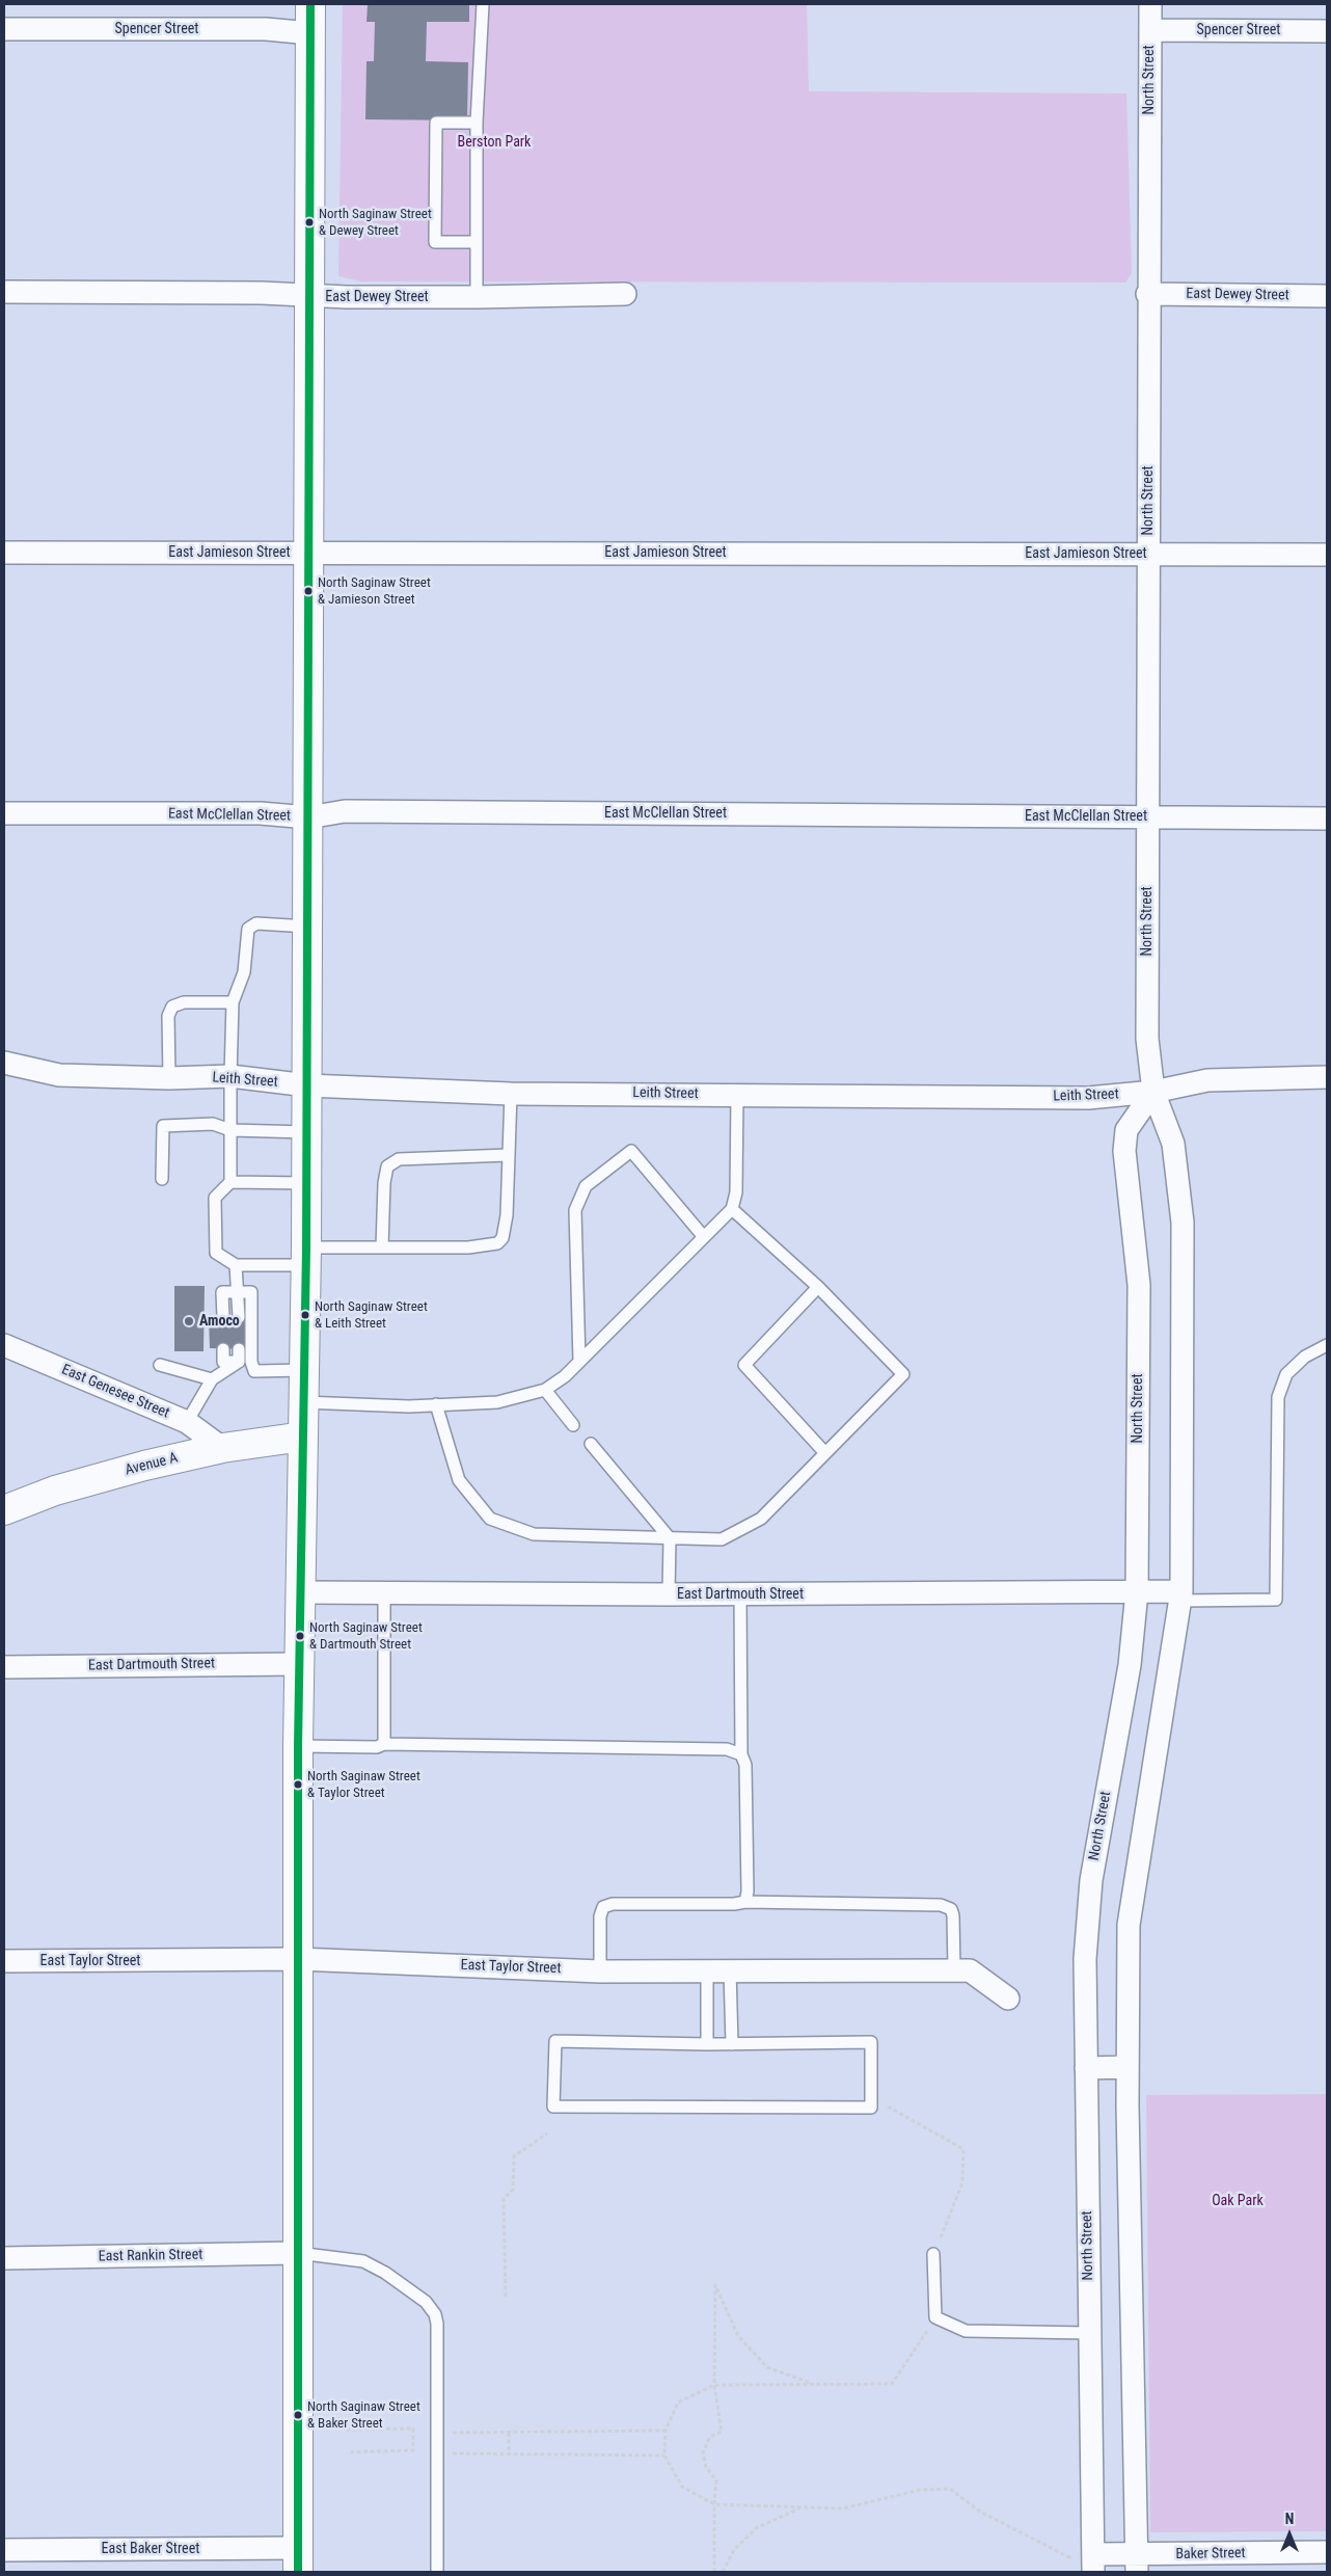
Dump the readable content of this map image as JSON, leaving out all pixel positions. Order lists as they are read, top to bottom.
{
  "streets": {
    "main road": ["Avenue A"],
    "street": [
      "Spencer Street",
      "North Street",
      "East Dewey Street",
      "East Jamieson Street",
      "East McClellan Street",
      "Leith Street",
      "East Genesee Street",
      "East Dartmouth Street",
      "East Taylor Street",
      "East Rankin Street",
      "East Baker Street",
      "Baker Street"
    ]
  },
  "crossings": [
    ["Spencer Street", "North Street"],
    ["North Street", "East Dewey Street"],
    ["North Street", "East Jamieson Street"],
    ["North Street", "East McClellan Street"],
    ["North Street", "Leith Street"],
    ["North Street", "East Dartmouth Street"],
    ["North Street", "Baker Street"],
    ["East Genesee Street", "Avenue A"]
  ],
  "parks": ["Berston Park", "Oak Park"],
  "places": [
    "North Saginaw Street & Dewey Street",
    "North Saginaw Street & Jamieson Street",
    "North Saginaw Street & Leith Street",
    "Amoco",
    "North Saginaw Street & Dartmouth Street",
    "North Saginaw Street & Taylor Street",
    "North Saginaw Street & Baker Street"
  ],
  "north": "top"
}
